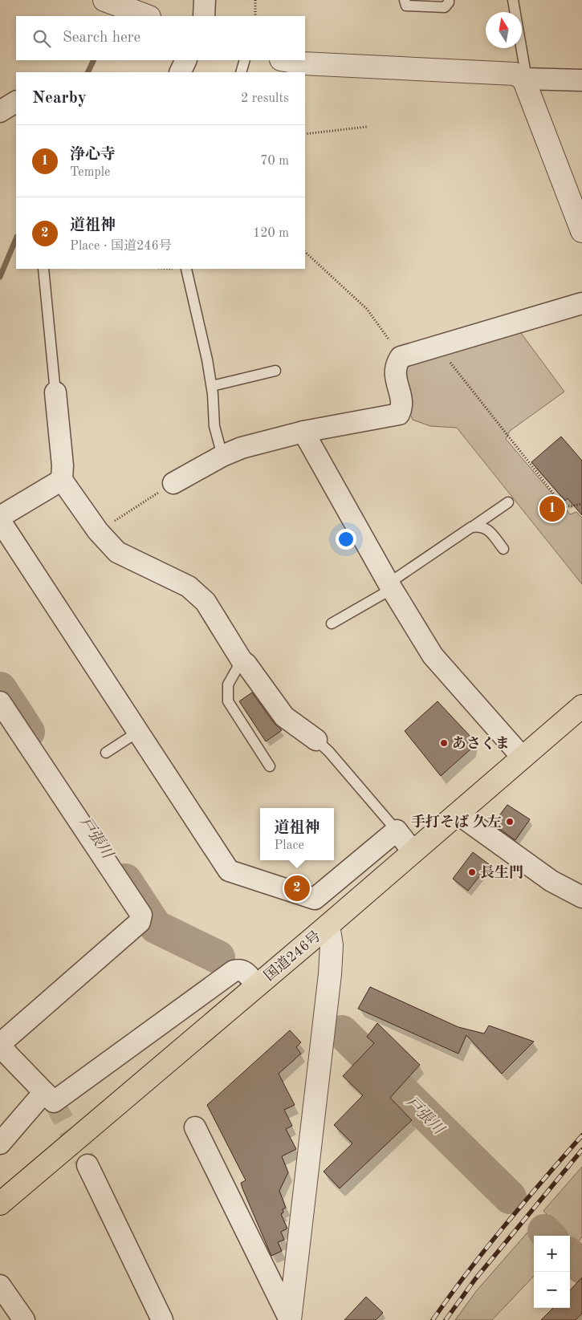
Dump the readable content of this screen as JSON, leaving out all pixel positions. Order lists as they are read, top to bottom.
{
  "streets": {
    "highway": ["国道246号"]
  },
  "water": ["戸張川"],
  "places": ["あさくま", "手打そば 久左", "長生門"],
  "north": "top",
  "page": {
    "search": "Search here",
    "heading": ["Nearby", "2 results"],
    "list": [
      {
        "mark": "1",
        "name": "浄心寺",
        "note": "Temple",
        "value": "70 m"
      },
      {
        "mark": "2",
        "name": "道祖神",
        "note": "Place · 国道246号",
        "value": "120 m"
      }
    ],
    "pins": ["1", "2"],
    "popup": ["道祖神", "Place"],
    "map_buttons": ["+", "−"]
  }
}
